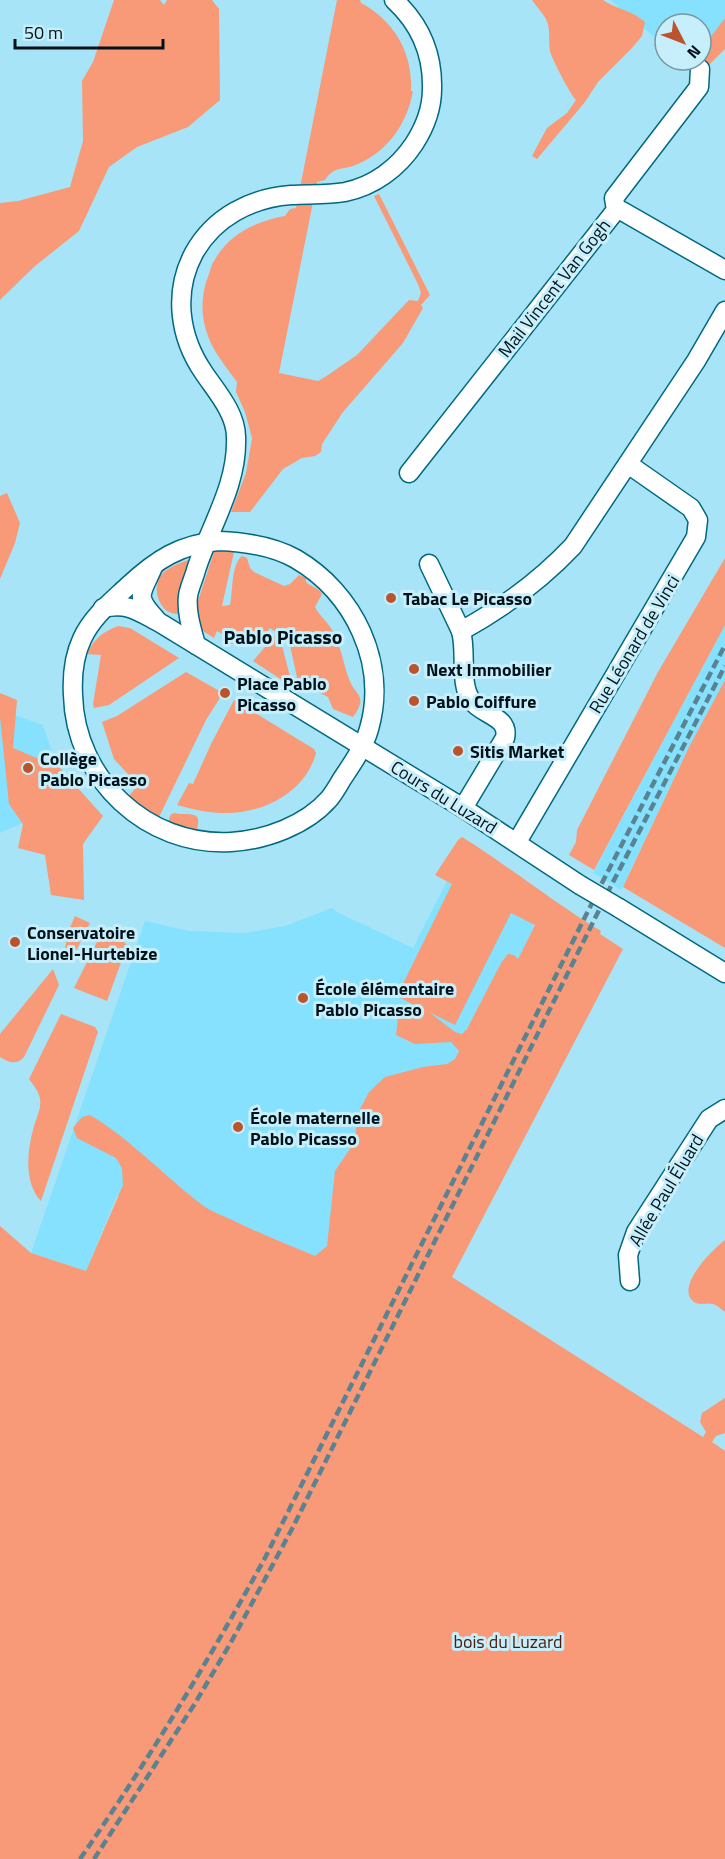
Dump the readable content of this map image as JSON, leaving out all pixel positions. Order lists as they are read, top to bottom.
{
  "streets": {
    "street": [
      "Mail Vincent Van Gogh",
      "Rue Léonard de Vinci",
      "Cours du Luzard",
      "Allée Paul Éluard"
    ]
  },
  "crossings": [
    ["Rue Léonard de Vinci", "Cours du Luzard"]
  ],
  "districts": ["Pablo Picasso"],
  "parks": ["bois du Luzard"],
  "places": [
    "Tabac Le Picasso",
    "Next Immobilier",
    "Place Pablo Picasso",
    "Pablo Coiffure",
    "Sitis Market",
    "Collège Pablo Picasso",
    "Conservatoire Lionel-Hurtebize",
    "École élémentaire Pablo Picasso",
    "École maternelle Pablo Picasso"
  ],
  "scale_bar": "50 m",
  "north": "bottom right"
}
